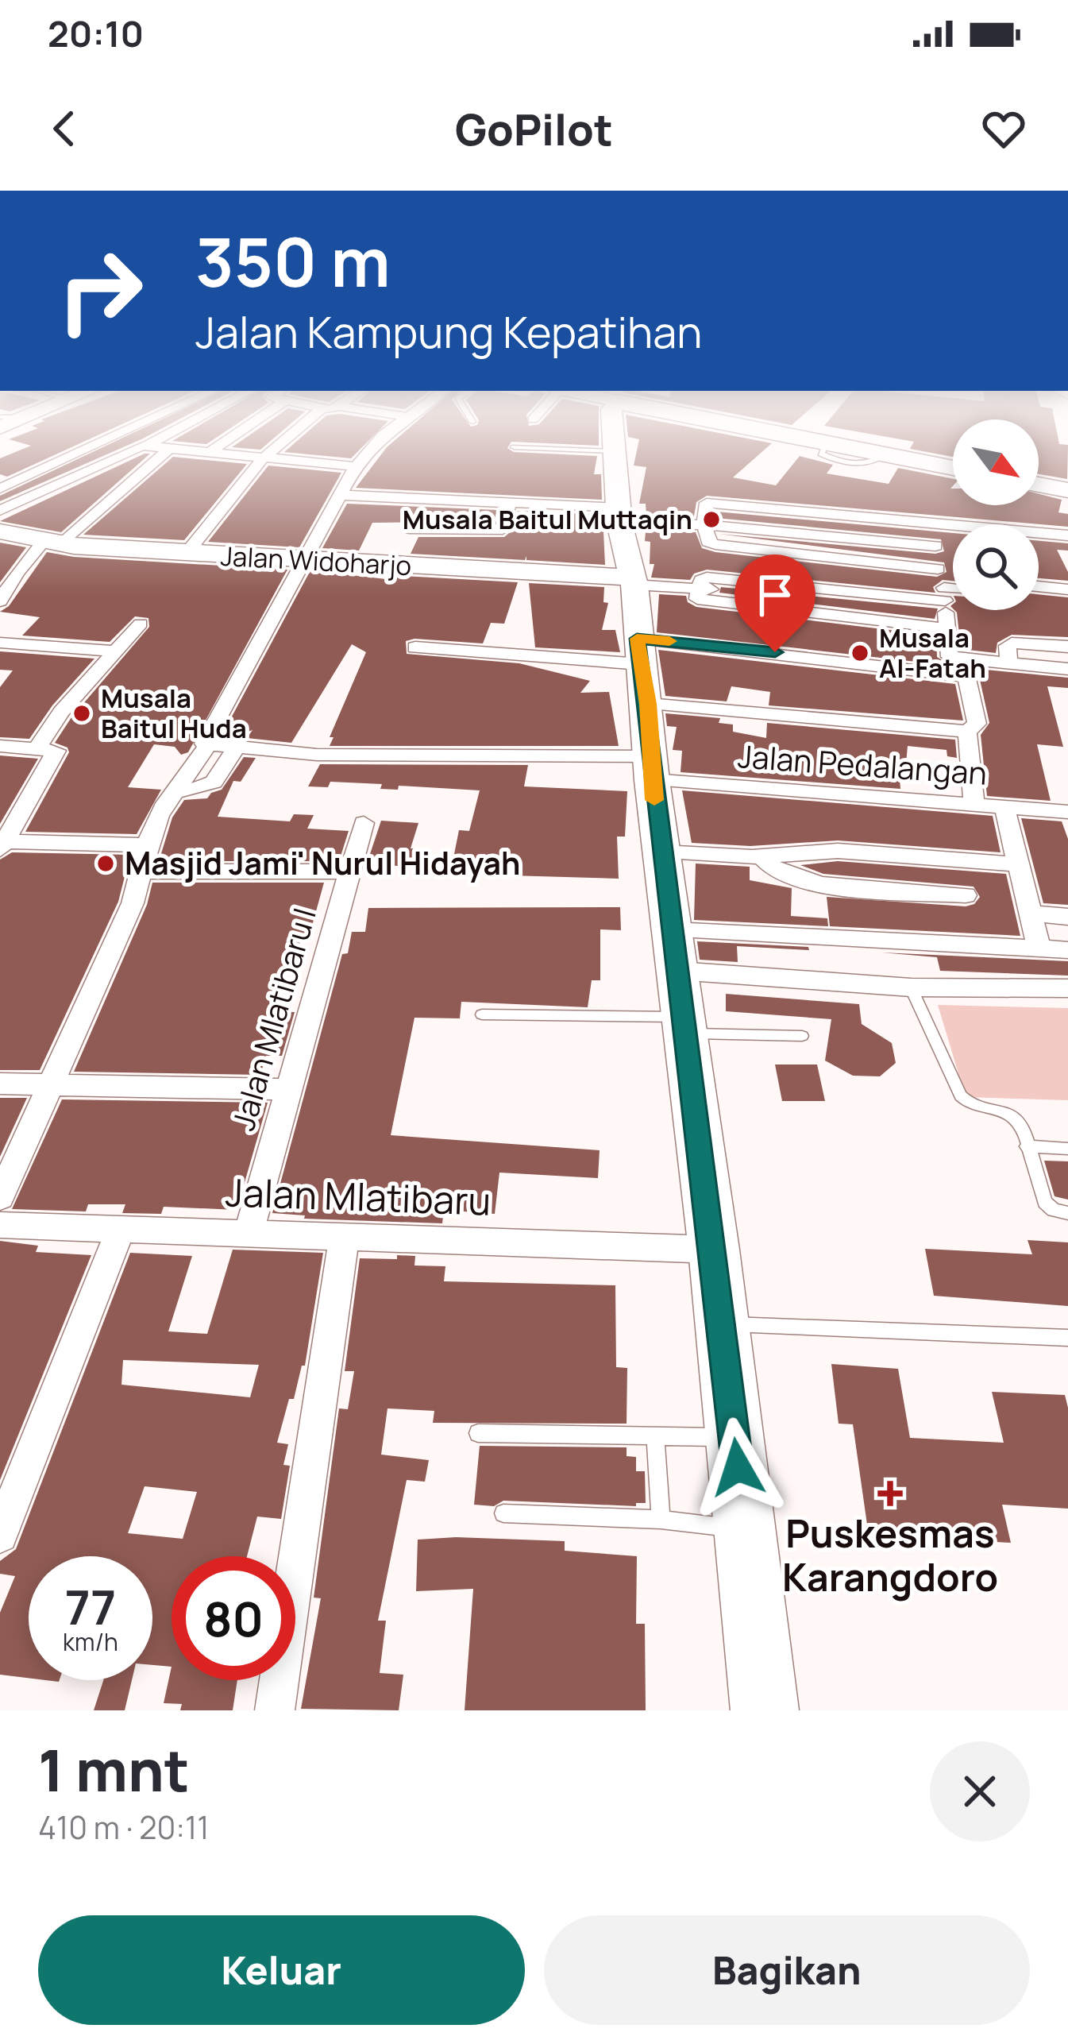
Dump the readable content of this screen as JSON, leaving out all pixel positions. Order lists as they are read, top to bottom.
{
  "streets": {
    "highway": ["Jalan Widoharjo"],
    "street": ["Jalan Pedalangan", "Jalan Mlatibaru I", "Jalan Mlatibaru"]
  },
  "crossings": [
    ["Jalan Mlatibaru I", "Jalan Mlatibaru"]
  ],
  "places": {
    "other": [
      "Musala Baitul Muttaqin",
      "Musala Al-Fatah",
      "Musala Baitul Huda",
      "Masjid Jami' Nurul Hidayah"
    ],
    "health": ["Puskesmas Karangdoro"]
  },
  "north": "bottom right",
  "page": {
    "status": "20:10",
    "header": "GoPilot",
    "turn": ["350 m", "Jalan Kampung Kepatihan"],
    "speed": "77 km/h",
    "limit": "80",
    "heading": ["1 mnt", "410 m · 20:11"],
    "buttons": ["Keluar", "Bagikan"]
  }
}
